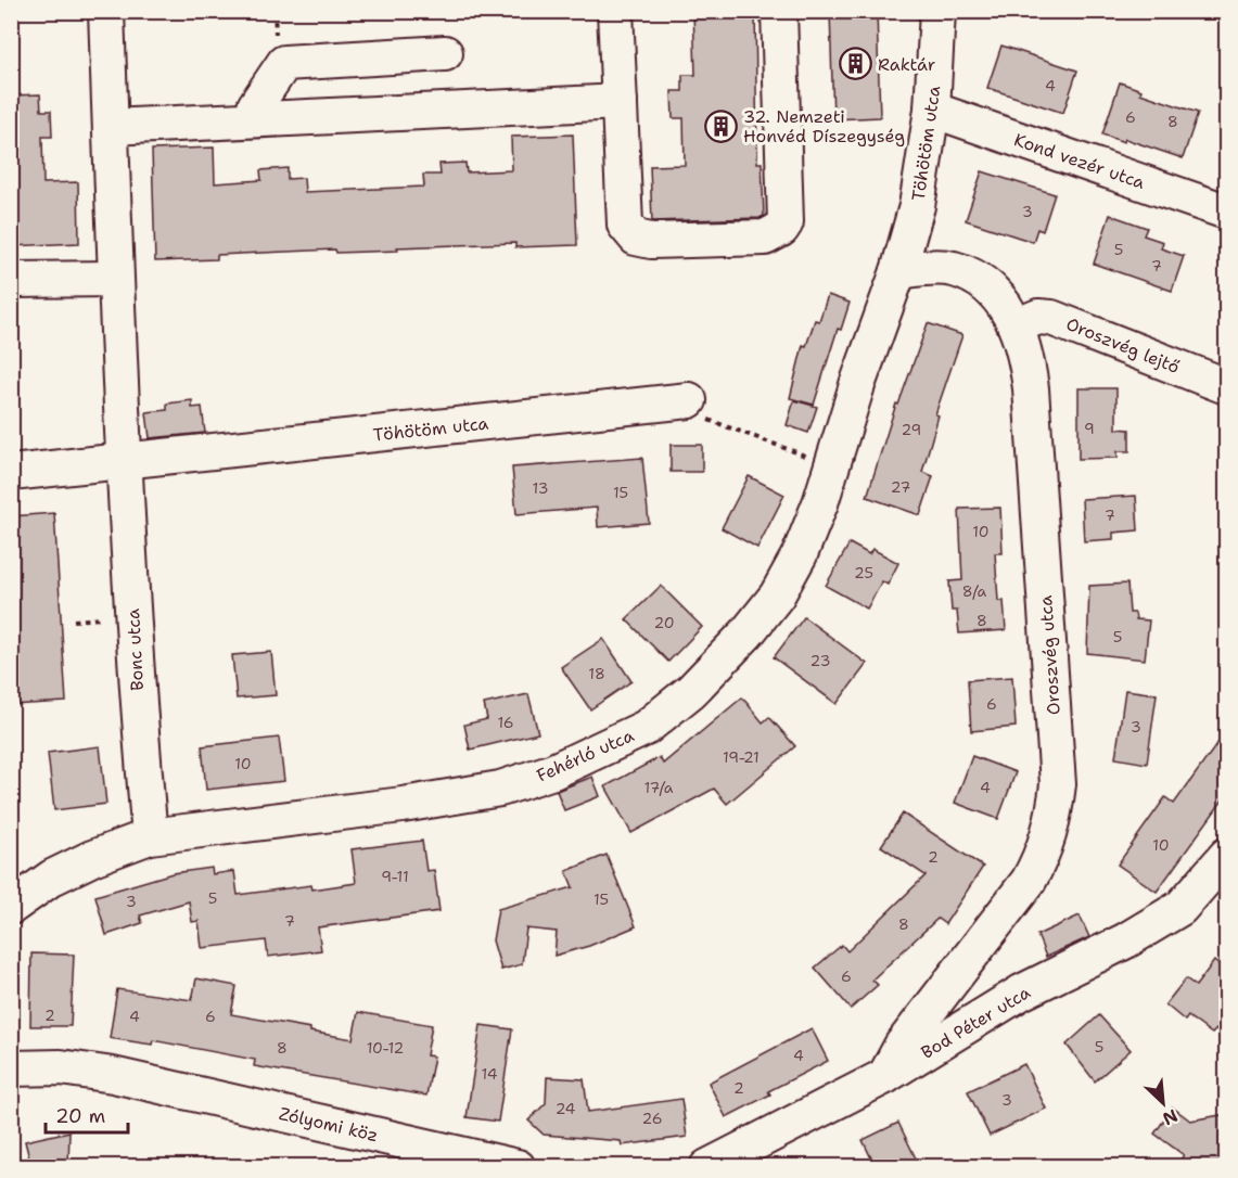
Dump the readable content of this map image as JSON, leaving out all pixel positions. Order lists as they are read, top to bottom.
{
  "streets": {
    "street": [
      "Töhötöm utca",
      "Kond vezér utca",
      "Oroszvég lejtő",
      "Bonc utca",
      "Oroszvég utca",
      "Fehérló utca",
      "Bod Péter utca",
      "Zólyomi köz"
    ]
  },
  "crossings": [
    ["Töhötöm utca", "Kond vezér utca"],
    ["Töhötöm utca", "Bonc utca"],
    ["Töhötöm utca", "Oroszvég utca"],
    ["Töhötöm utca", "Fehérló utca"],
    ["Oroszvég lejtő", "Oroszvég utca"],
    ["Bonc utca", "Fehérló utca"],
    ["Oroszvég utca", "Fehérló utca"],
    ["Oroszvég utca", "Bod Péter utca"]
  ],
  "places": {
    "building": ["Raktár", "32. Nemzeti Honvéd Díszegység"]
  },
  "house_numbers": [
    "4",
    "6",
    "8",
    "3",
    "5",
    "7",
    "9",
    "29",
    "27",
    "13",
    "15",
    "7",
    "10",
    "25",
    "8/a",
    "8",
    "20",
    "5",
    "23",
    "18",
    "6",
    "16",
    "3",
    "19-21",
    "10",
    "17/a",
    "4",
    "10",
    "2",
    "9-11",
    "5",
    "15",
    "3",
    "7",
    "8",
    "6",
    "2",
    "4",
    "6",
    "5",
    "8",
    "10-12",
    "4",
    "14",
    "2",
    "3",
    "24",
    "26"
  ],
  "scale_bar": "20 m",
  "north": "bottom right"
}
